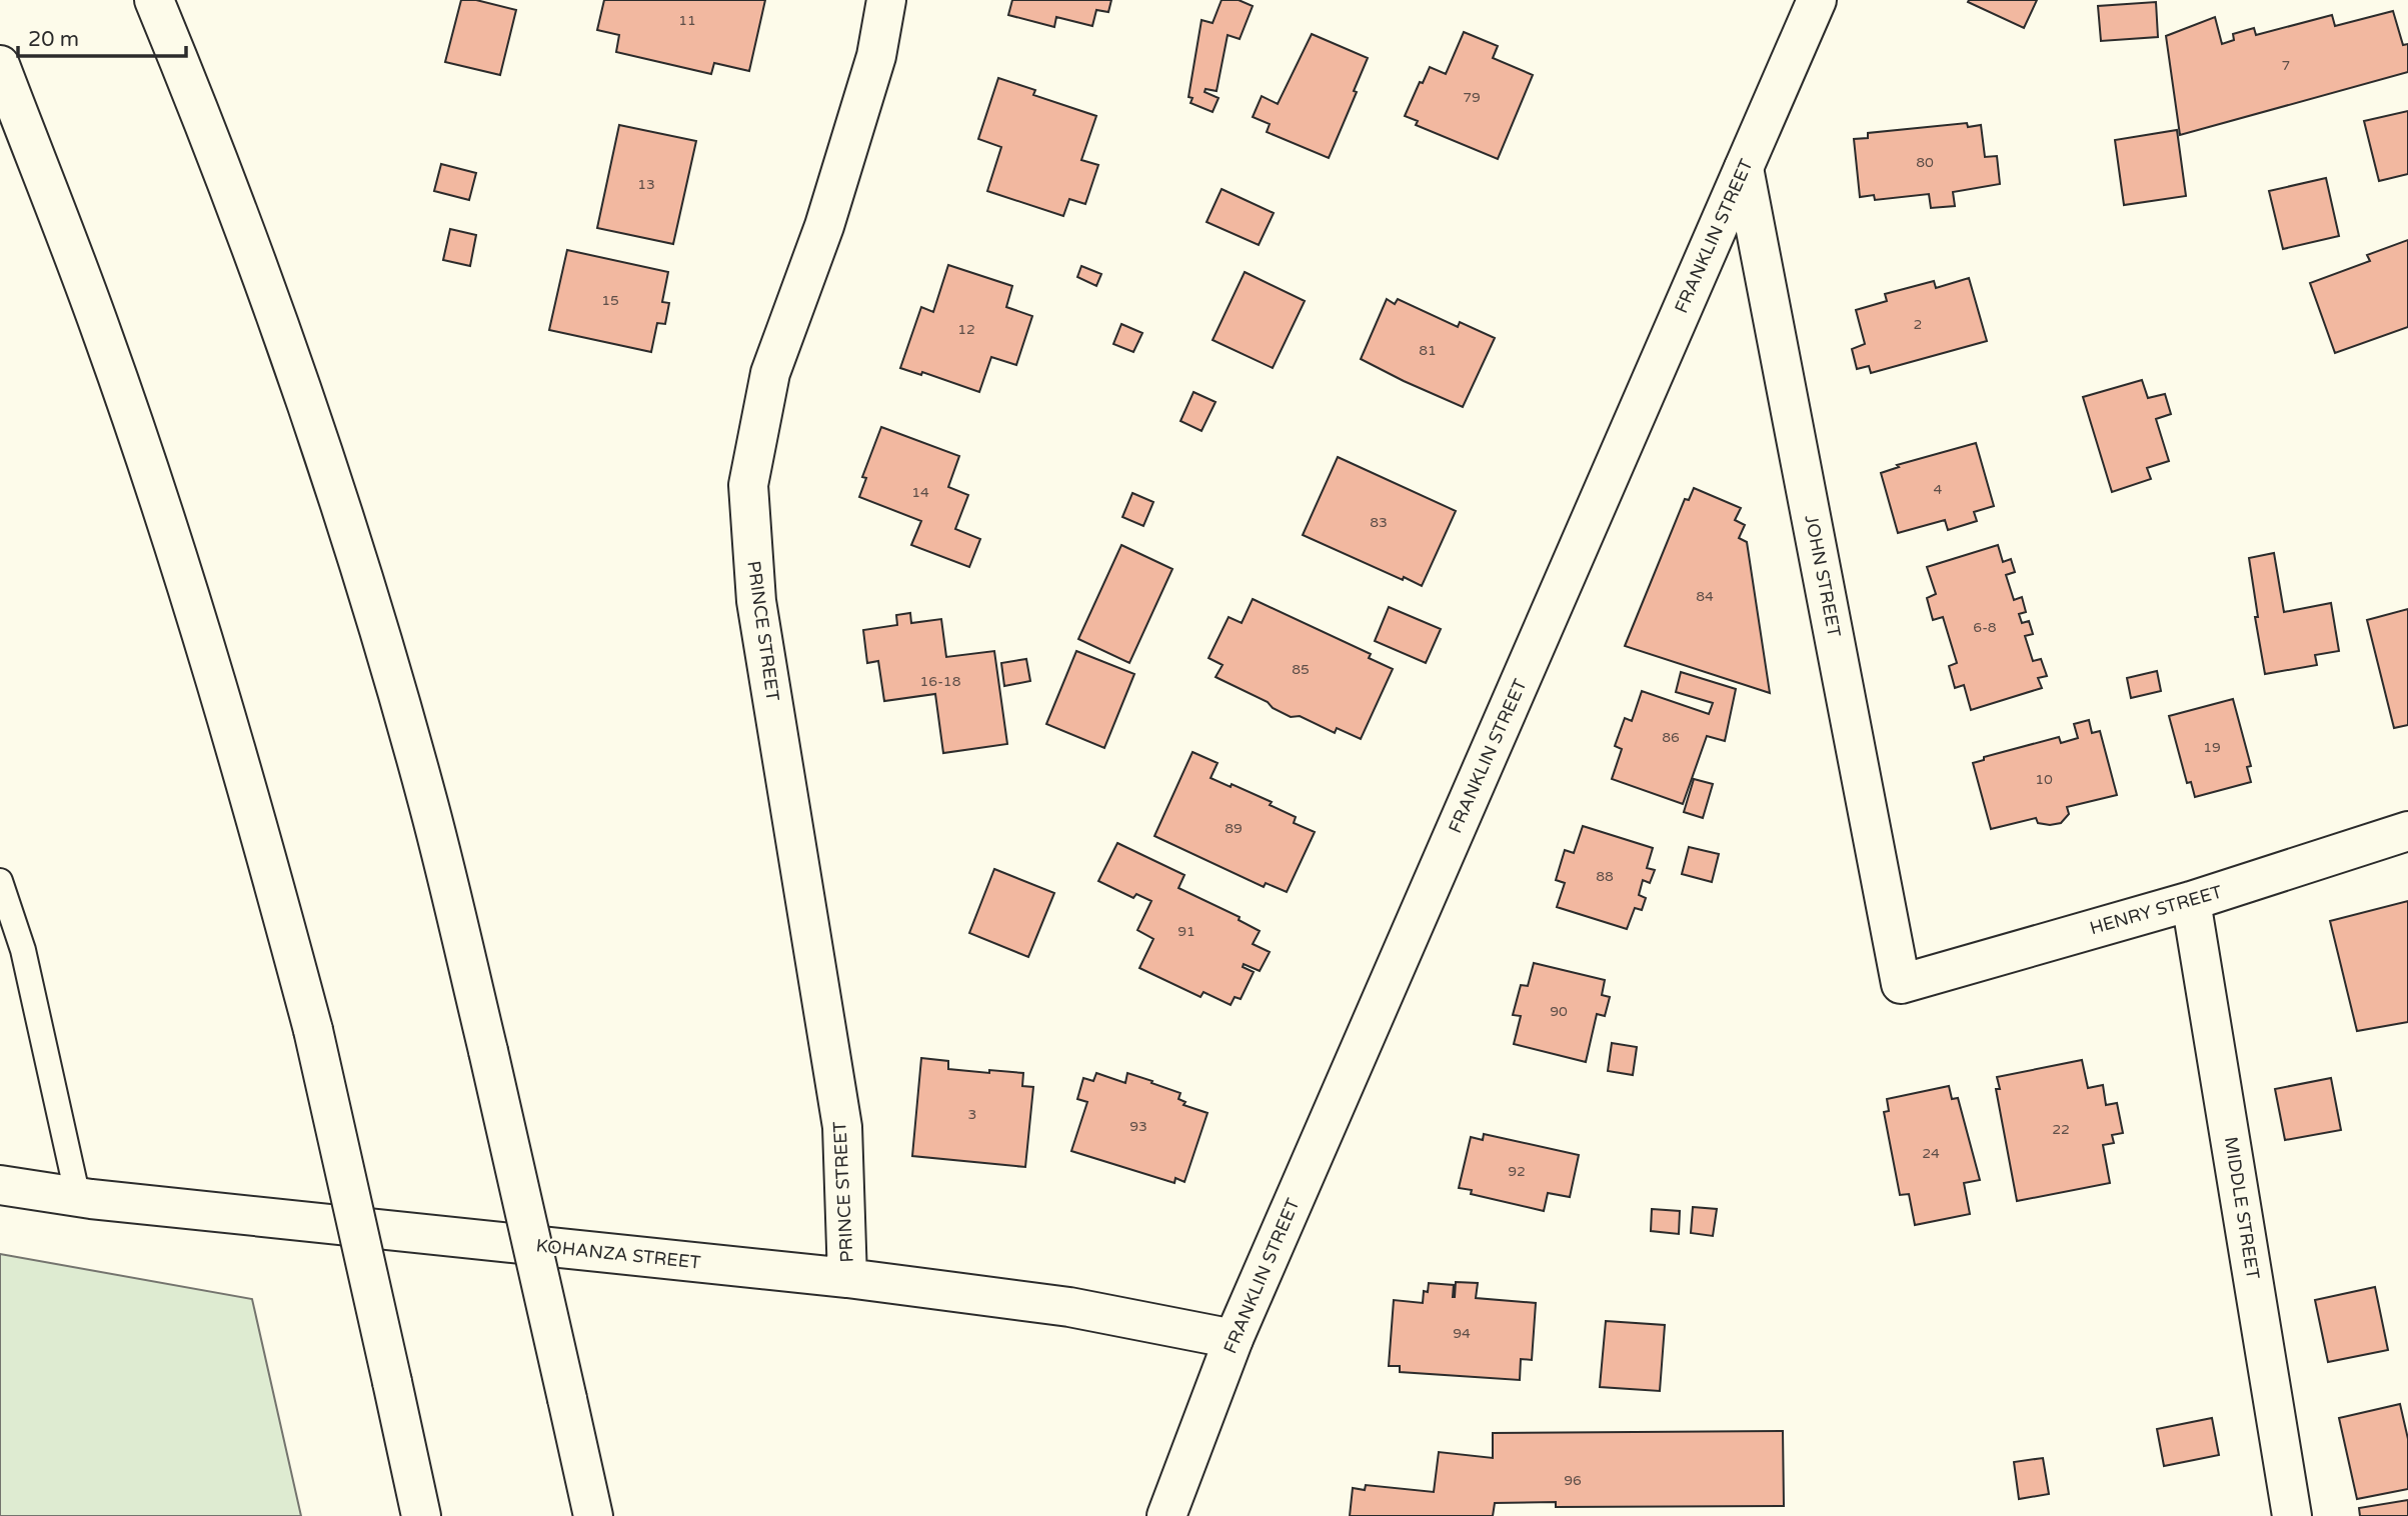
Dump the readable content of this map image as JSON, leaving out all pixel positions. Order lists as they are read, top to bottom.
{
  "streets": {
    "main road": [
      "FRANKLIN STREET",
      "JOHN STREET",
      "PRINCE STREET",
      "HENRY STREET",
      "MIDDLE STREET",
      "KOHANZA STREET"
    ]
  },
  "crossings": [
    ["FRANKLIN STREET", "JOHN STREET"],
    ["FRANKLIN STREET", "KOHANZA STREET"],
    ["JOHN STREET", "HENRY STREET"],
    ["PRINCE STREET", "KOHANZA STREET"],
    ["HENRY STREET", "MIDDLE STREET"]
  ],
  "house_numbers": [
    "11",
    "7",
    "79",
    "80",
    "13",
    "15",
    "2",
    "12",
    "81",
    "4",
    "14",
    "83",
    "84",
    "6-8",
    "85",
    "16-18",
    "86",
    "19",
    "10",
    "89",
    "88",
    "91",
    "90",
    "3",
    "93",
    "22",
    "24",
    "92",
    "94",
    "96"
  ],
  "scale_bar": "20 m"
}
